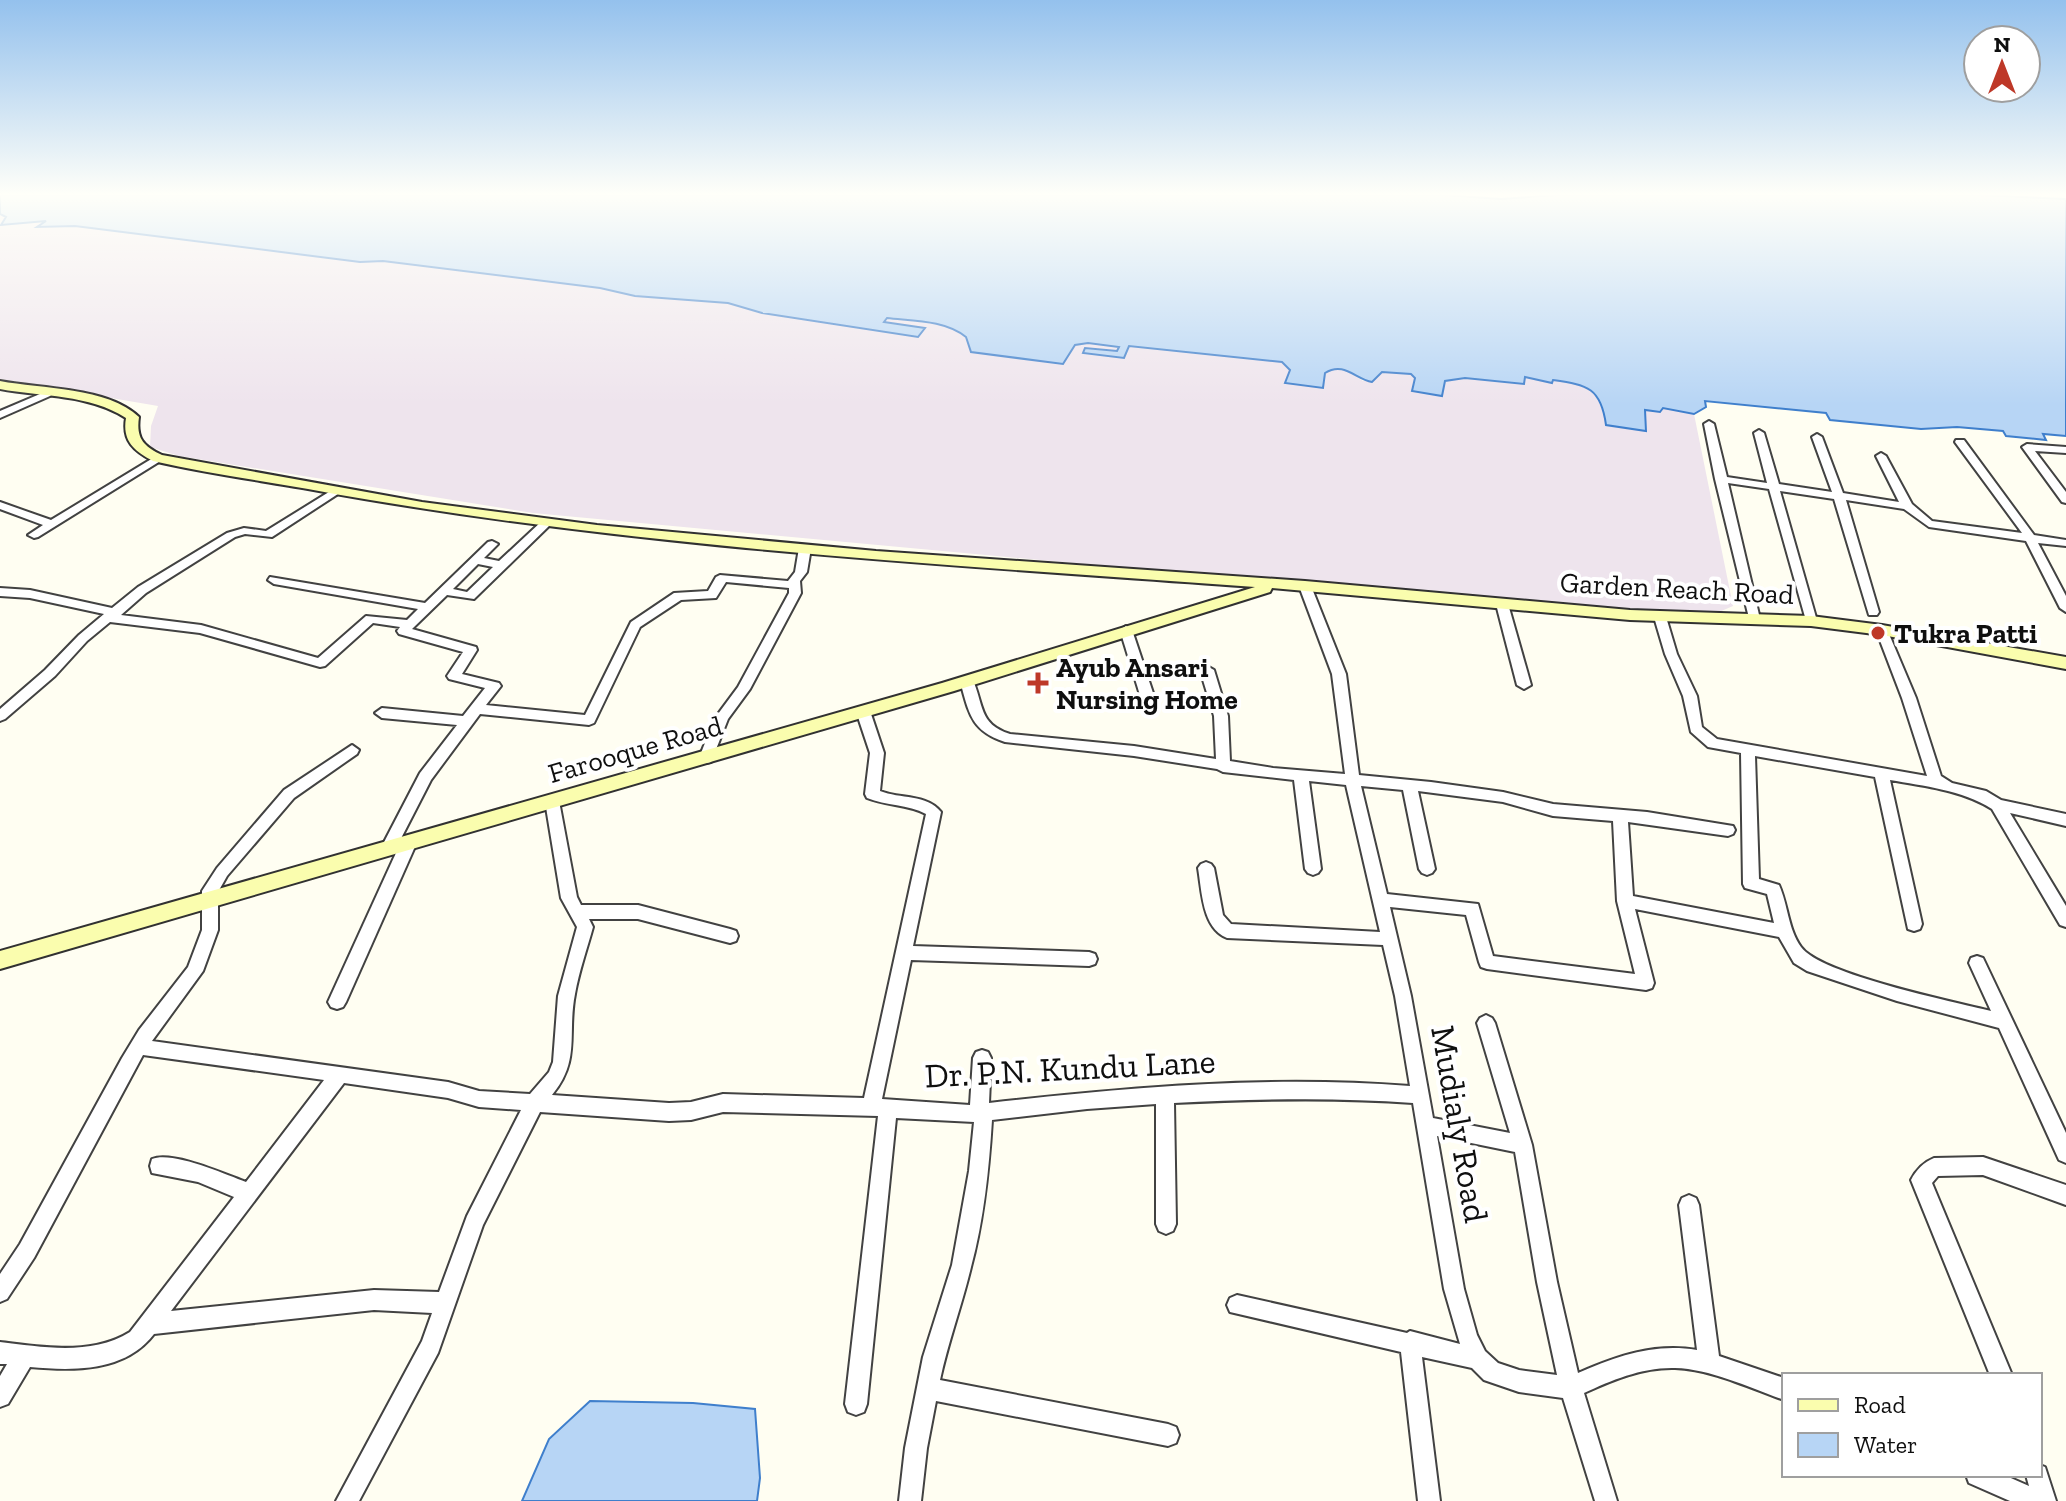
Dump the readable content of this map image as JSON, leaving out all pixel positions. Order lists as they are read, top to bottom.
{
  "streets": {
    "main road": ["Garden Reach Road", "Farooque Road"],
    "street": ["Dr. P.N. Kundu Lane", "Mudialy Road"]
  },
  "crossings": [
    ["Garden Reach Road", "Farooque Road"],
    ["Garden Reach Road", "Mudialy Road"],
    ["Dr. P.N. Kundu Lane", "Mudialy Road"]
  ],
  "places": {
    "other": ["Tukra Patti"],
    "health": ["Ayub Ansari Nursing Home"]
  },
  "legend": ["Road", "Water"],
  "north": "top"
}
